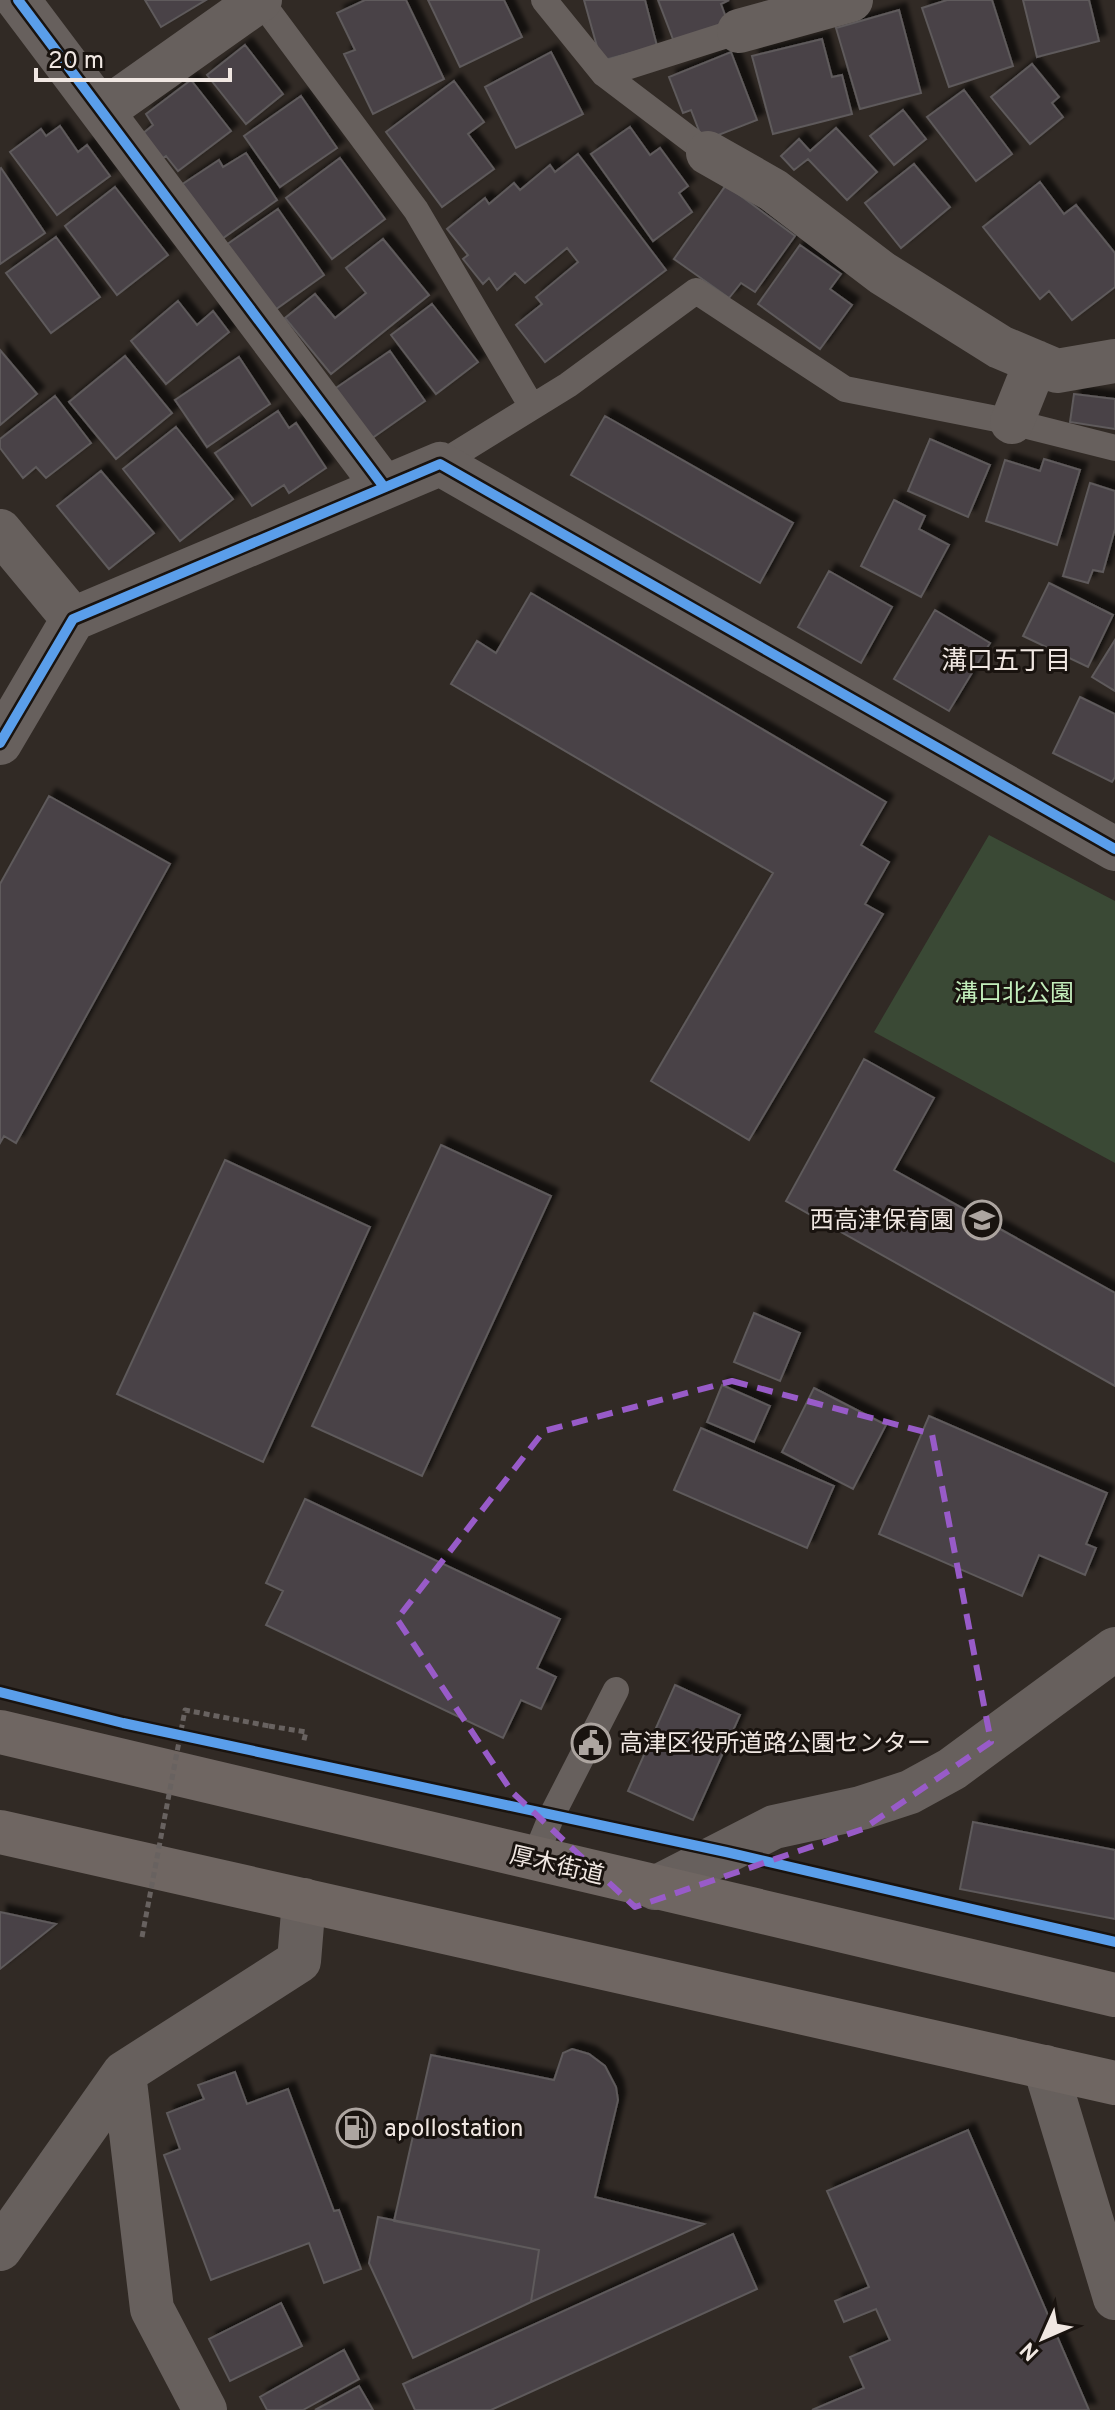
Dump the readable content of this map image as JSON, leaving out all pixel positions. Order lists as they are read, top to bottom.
{
  "streets": {
    "highway": ["厚木街道"]
  },
  "districts": ["溝口五丁目"],
  "parks": ["溝口北公園"],
  "places": {
    "school or university": ["西高津保育園"],
    "public building": ["高津区役所道路公園センター"],
    "fuel station": ["apollostation"]
  },
  "scale_bar": "20 m",
  "north": "bottom left"
}
